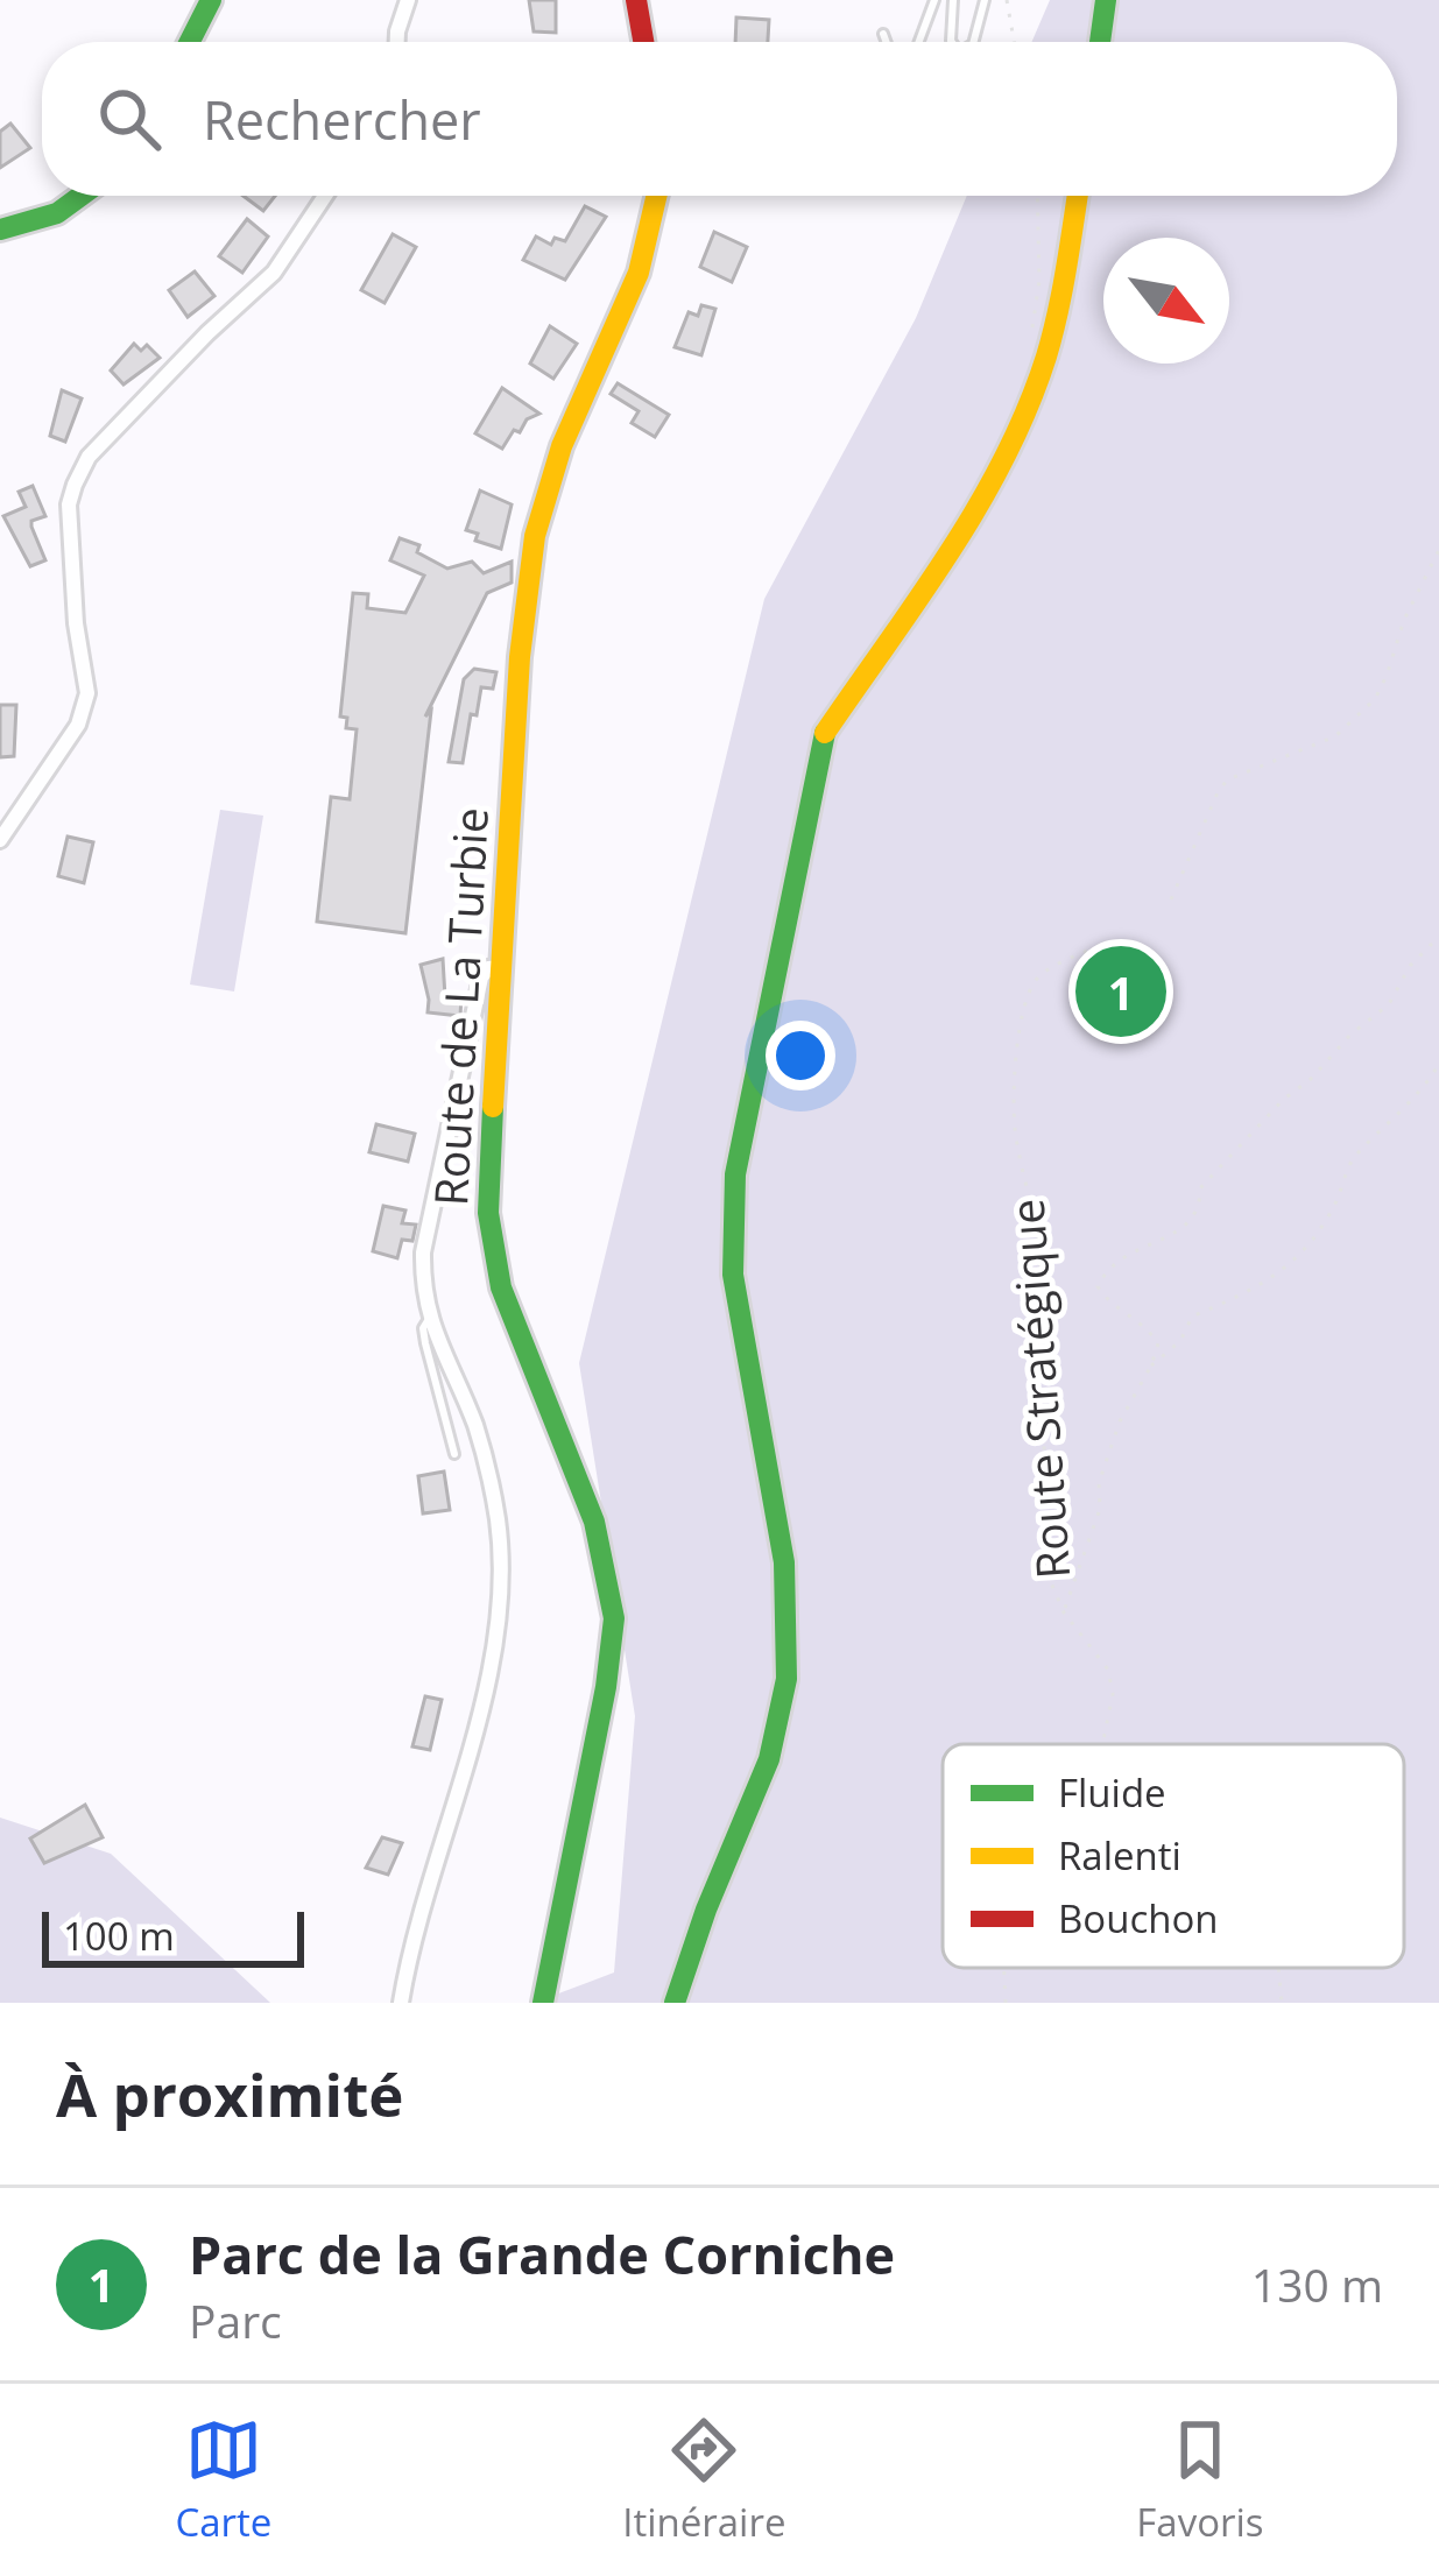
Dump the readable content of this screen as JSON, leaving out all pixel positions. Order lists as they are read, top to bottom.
{
  "streets": {
    "main road": ["Route de La Turbie"],
    "path": ["Route Stratégique"]
  },
  "legend": ["Fluide", "Ralenti", "Bouchon"],
  "scale_bar": "100 m",
  "north": "bottom right",
  "page": {
    "search": "Rechercher",
    "pins": "1",
    "scale": "100 m",
    "heading": "À proximité",
    "list": [
      {
        "mark": "1",
        "name": "Parc de la Grande Corniche",
        "note": "Parc",
        "value": "130 m"
      }
    ],
    "nav": ["Carte", "Itinéraire", "Favoris"]
  }
}
